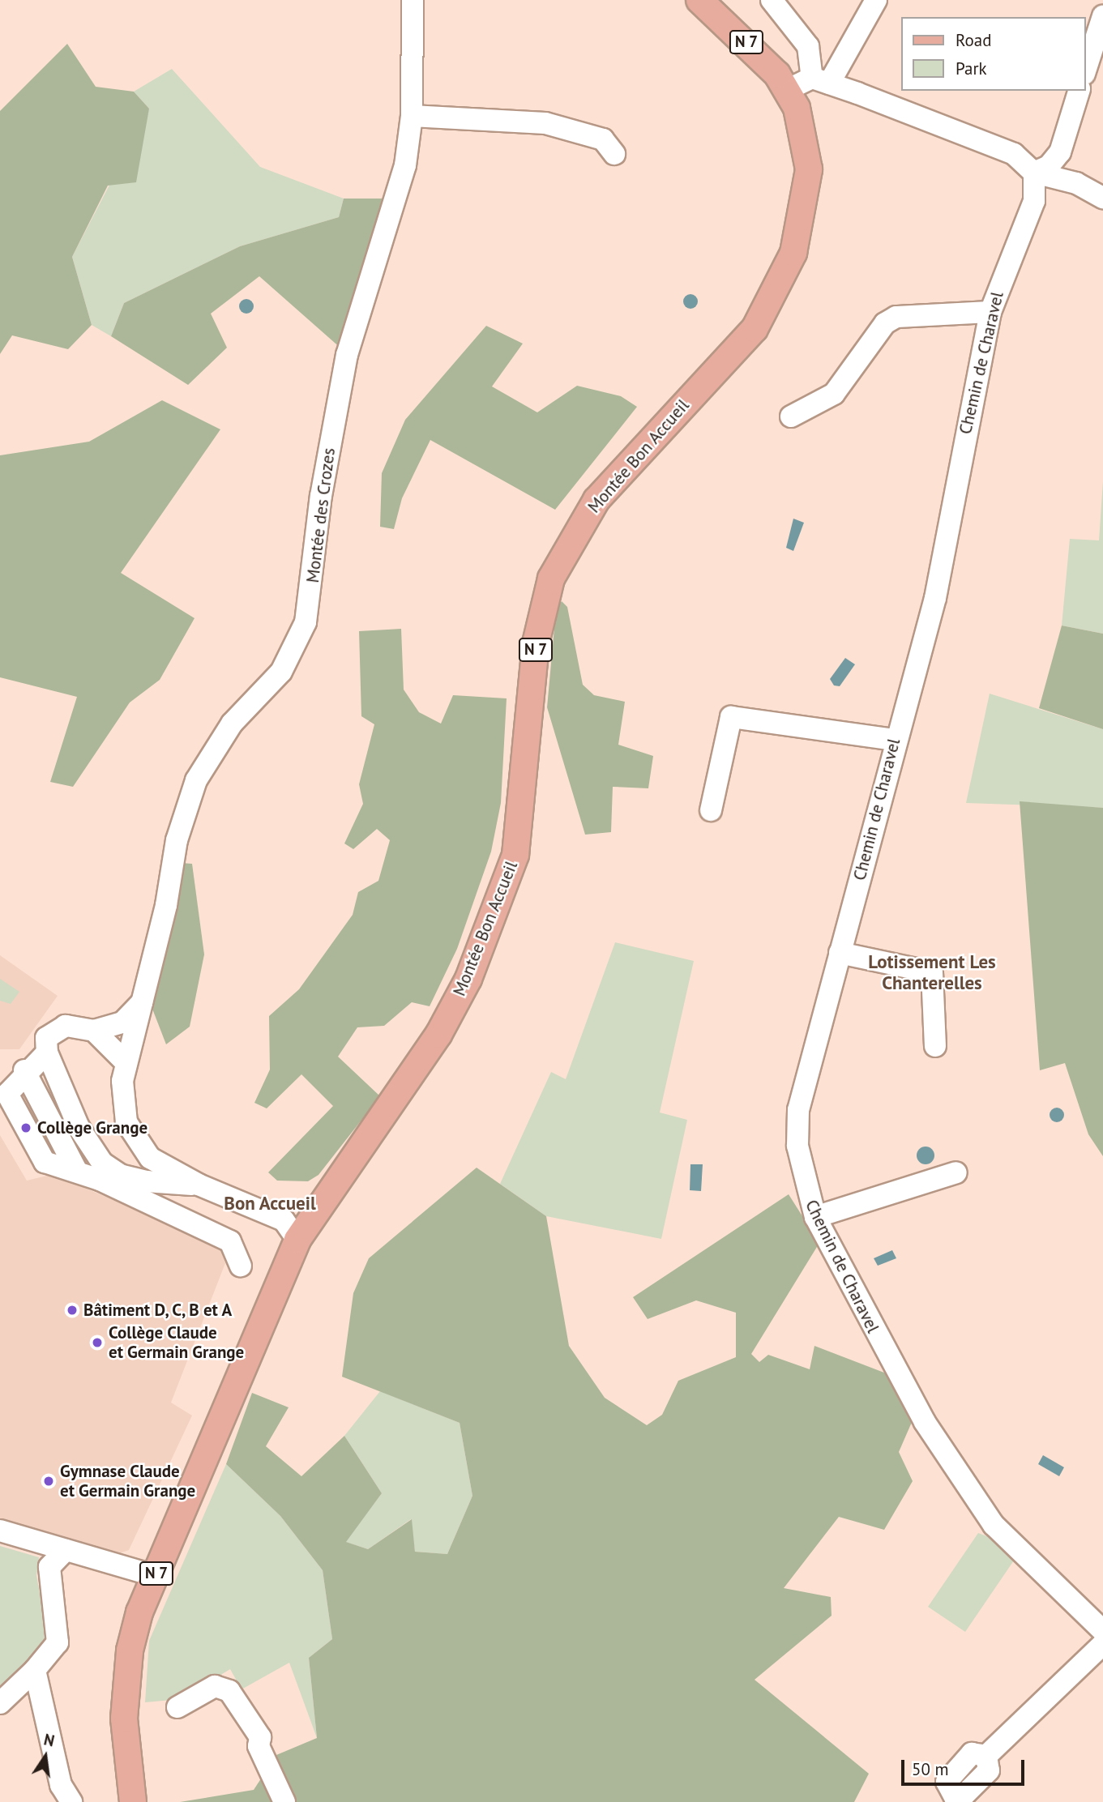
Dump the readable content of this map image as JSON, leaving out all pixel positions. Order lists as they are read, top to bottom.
{
  "streets": {
    "main road": ["N 7", "Montée Bon Accueil"],
    "street": ["Chemin de Charavel", "Montée des Crozes"]
  },
  "crossings": [
    ["Montée Bon Accueil", "Montée des Crozes"]
  ],
  "districts": ["Lotissement Les Chanterelles", "Bon Accueil"],
  "places": [
    "Collège Grange",
    "Bâtiment D, C, B et A",
    "Collège Claude et Germain Grange",
    "Gymnase Claude et Germain Grange"
  ],
  "legend": ["Road", "Park"],
  "scale_bar": "50 m",
  "north": "top"
}
